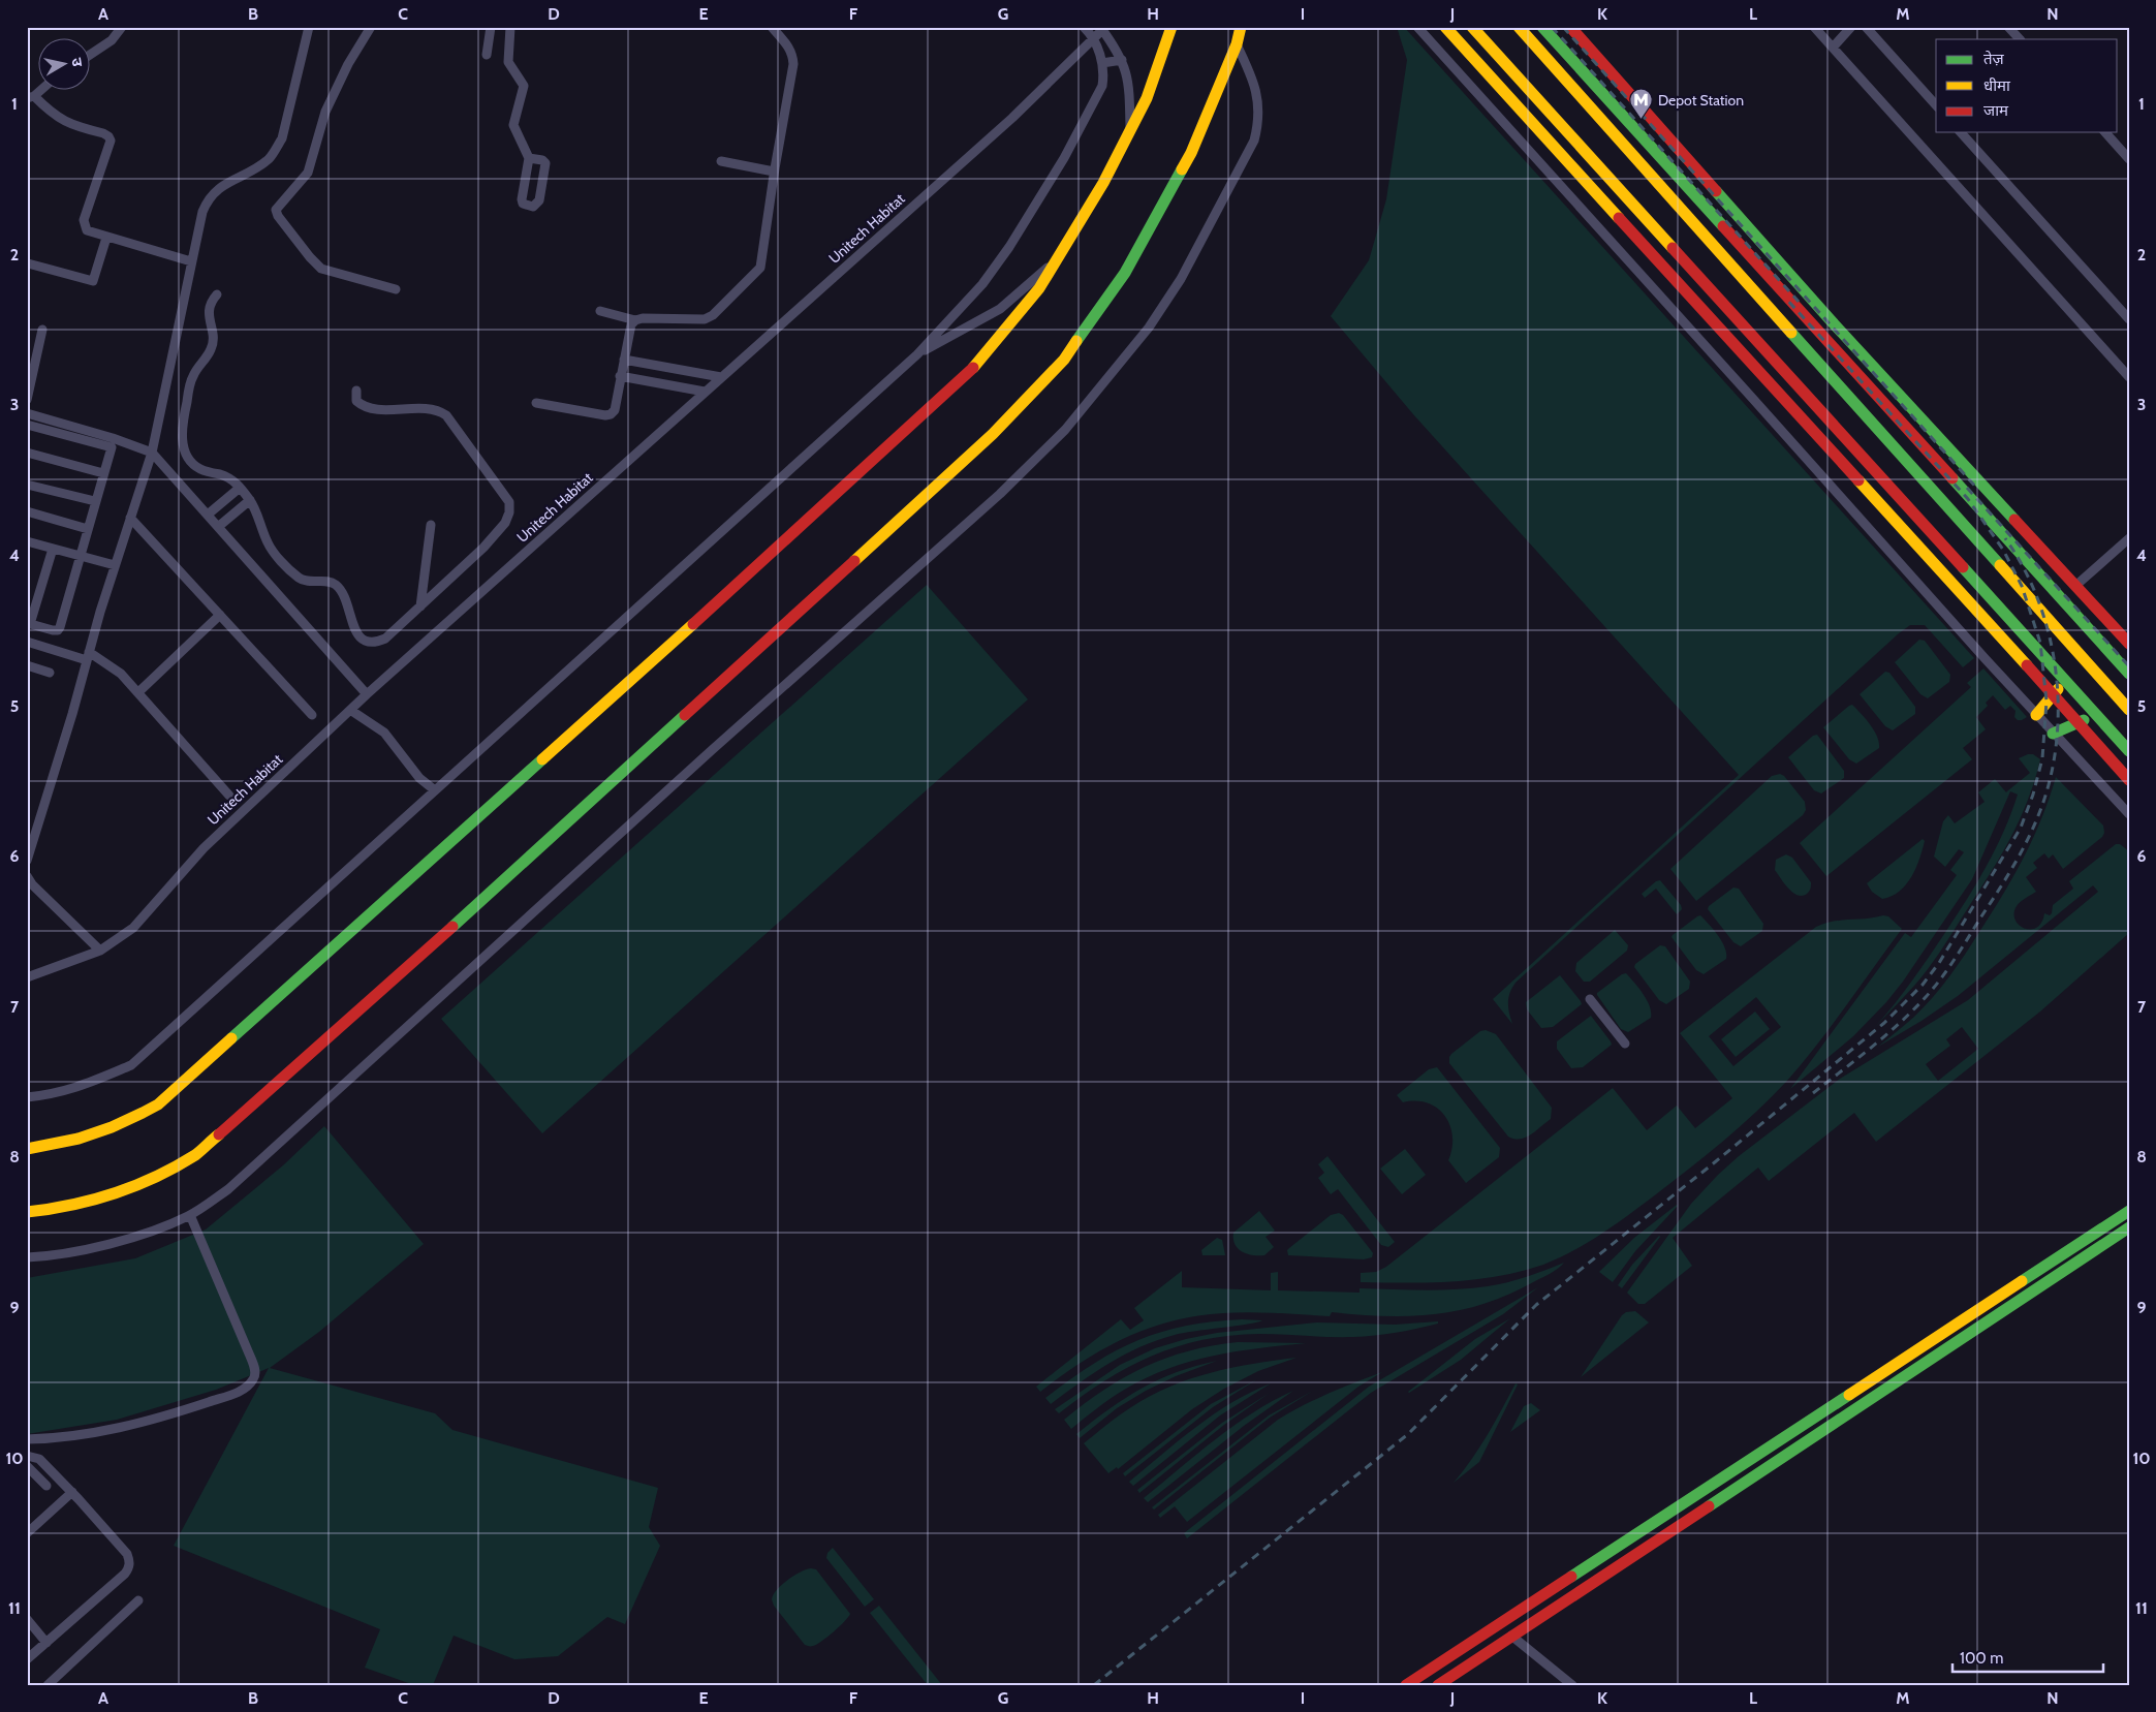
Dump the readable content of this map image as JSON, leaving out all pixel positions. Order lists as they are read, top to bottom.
{
  "streets": {
    "street": ["Unitech Habitat"]
  },
  "places": {
    "metro station": ["Depot Station"]
  },
  "legend": ["तेज़", "धीमा", "जाम"],
  "scale_bar": "100 m",
  "north": "right",
  "grid": {
    "columns": [
      "A",
      "B",
      "C",
      "D",
      "E",
      "F",
      "G",
      "H",
      "I",
      "J",
      "K",
      "L",
      "M",
      "N"
    ],
    "rows": [
      "1",
      "2",
      "3",
      "4",
      "5",
      "6",
      "7",
      "8",
      "9",
      "10",
      "11"
    ]
  }
}
